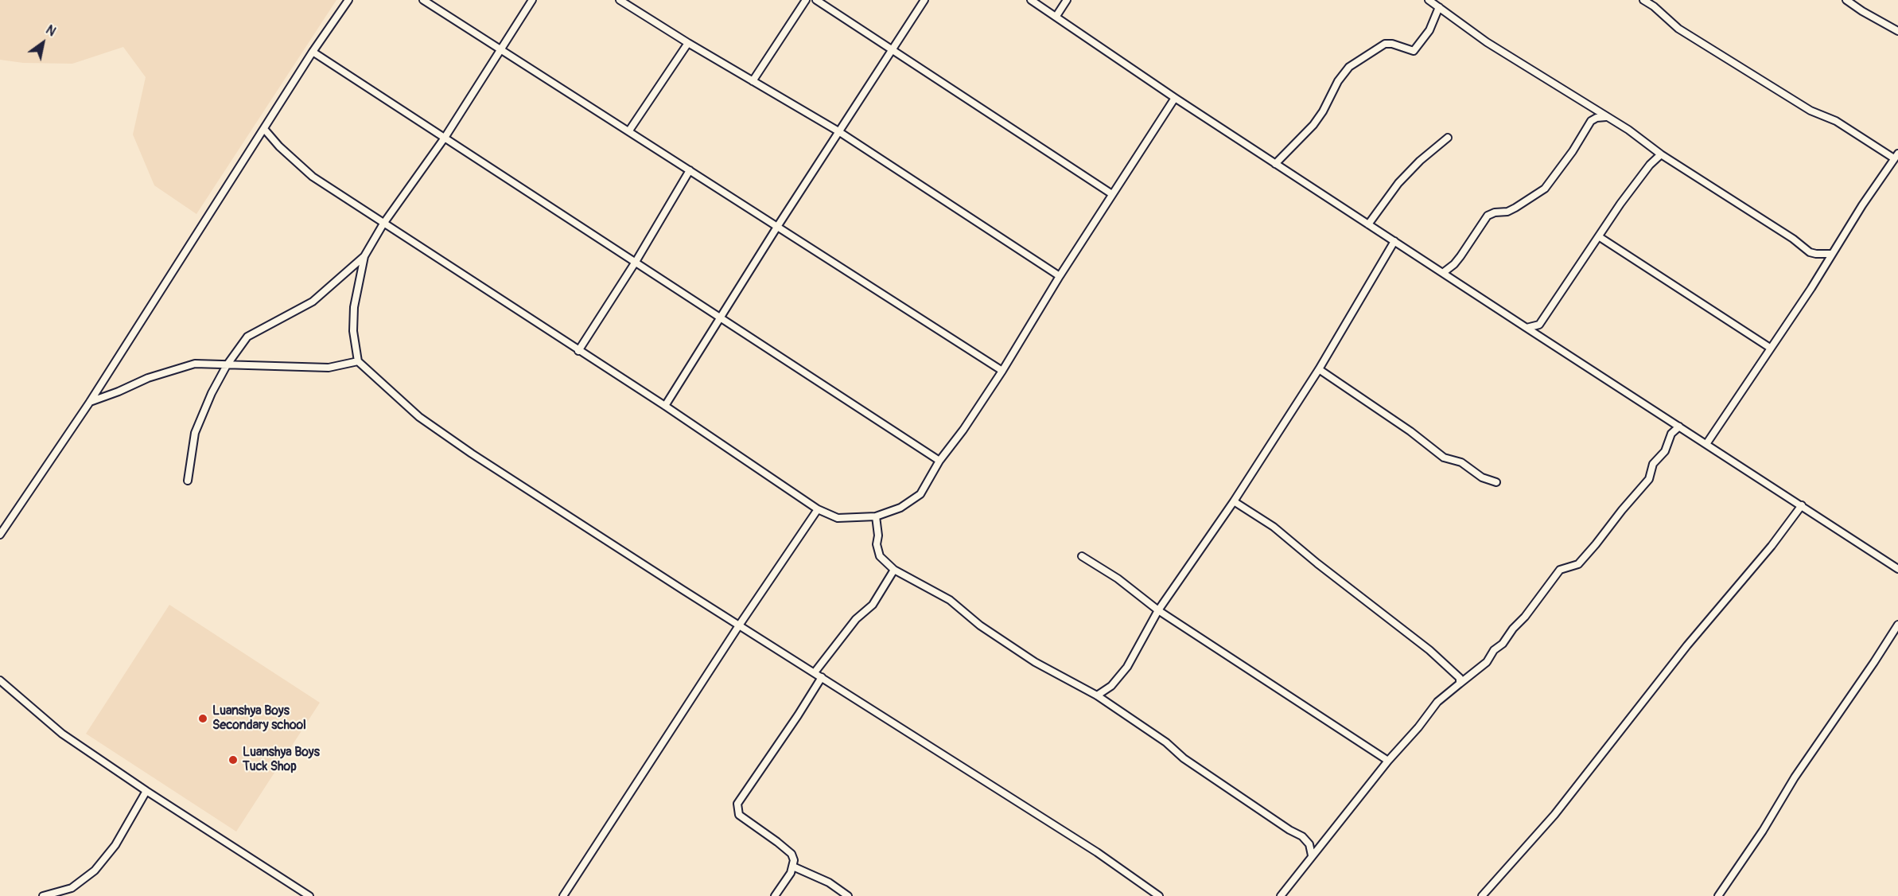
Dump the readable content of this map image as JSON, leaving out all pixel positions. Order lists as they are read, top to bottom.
{
  "places": ["Luanshya Boys Secondary school", "Luanshya Boys Tuck Shop"],
  "north": "top right"
}
